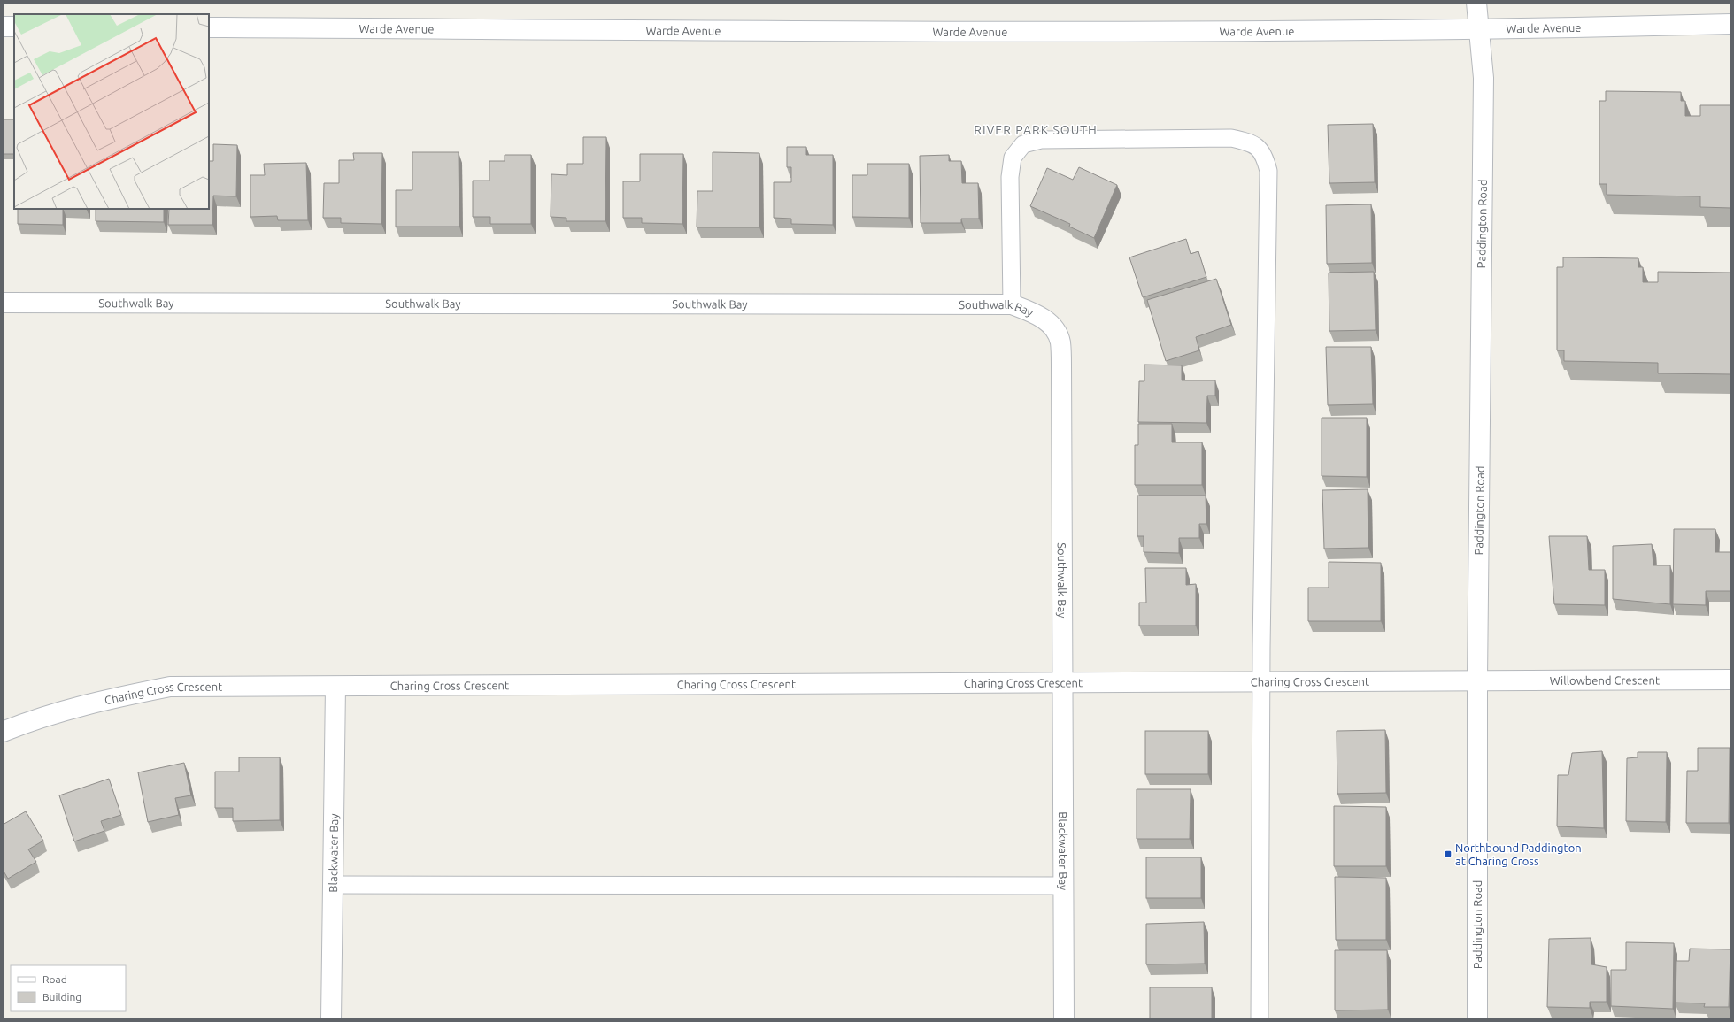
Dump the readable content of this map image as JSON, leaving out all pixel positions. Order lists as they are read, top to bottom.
{
  "streets": {
    "street": [
      "Warde Avenue",
      "Paddington Road",
      "Southwalk Bay",
      "Willowbend Crescent",
      "Charing Cross Crescent",
      "Blackwater Bay"
    ]
  },
  "crossings": [
    ["Warde Avenue", "Paddington Road"],
    ["Paddington Road", "Willowbend Crescent"],
    ["Paddington Road", "Charing Cross Crescent"],
    ["Southwalk Bay", "Charing Cross Crescent"],
    ["Southwalk Bay", "Blackwater Bay"],
    ["Willowbend Crescent", "Charing Cross Crescent"],
    ["Charing Cross Crescent", "Blackwater Bay"]
  ],
  "districts": ["RIVER PARK SOUTH"],
  "places": {
    "transit": ["Northbound Paddington at Charing Cross"]
  },
  "legend": ["Road", "Building"]
}
